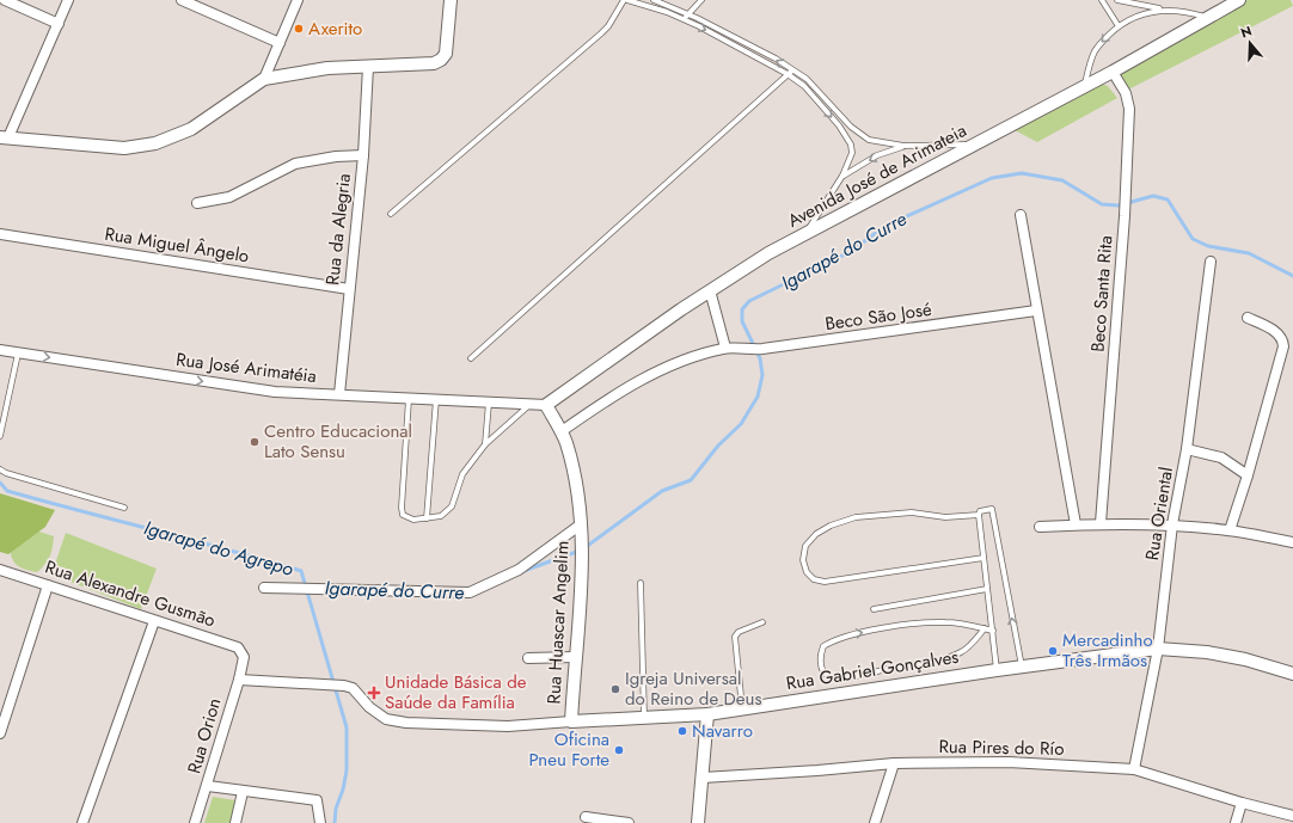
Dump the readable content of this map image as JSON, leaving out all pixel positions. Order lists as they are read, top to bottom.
{
  "streets": {
    "street": [
      "Avenida José de Arimateia",
      "Rua da Alegria",
      "Rua Miguel Ângelo",
      "Beco Santa Rita",
      "Beco São José",
      "Rua José Arimatéia",
      "Rua Oriental",
      "Rua Alexandre Gusmão",
      "Rua Huascar Angelim",
      "Rua Gabriel Gonçalves",
      "Rua Orion",
      "Rua Pires do Río"
    ]
  },
  "crossings": [
    ["Avenida José de Arimateia", "Beco Santa Rita"],
    ["Avenida José de Arimateia", "Rua José Arimatéia"],
    ["Avenida José de Arimateia", "Rua Huascar Angelim"],
    ["Rua da Alegria", "Rua Miguel Ângelo"],
    ["Rua da Alegria", "Rua José Arimatéia"],
    ["Beco São José", "Rua Huascar Angelim"],
    ["Rua José Arimatéia", "Rua Huascar Angelim"],
    ["Rua Oriental", "Rua Gabriel Gonçalves"],
    ["Rua Oriental", "Rua Pires do Río"],
    ["Rua Alexandre Gusmão", "Rua Orion"],
    ["Rua Huascar Angelim", "Rua Gabriel Gonçalves"],
    ["Rua Gabriel Gonçalves", "Rua Orion"]
  ],
  "one_way": ["Rua José Arimatéia"],
  "water": ["Igarapé do Curre", "Igarapé do Agrepo"],
  "places": {
    "other": [
      "Axerito",
      "Centro Educacional Lato Sensu",
      "Mercadinho Três Irmãos",
      "Igreja Universal do Reino de Deus",
      "Navarro",
      "Oficina Pneu Forte"
    ],
    "health": ["Unidade Básica de Saúde da Família"]
  },
  "north": "top"
}
